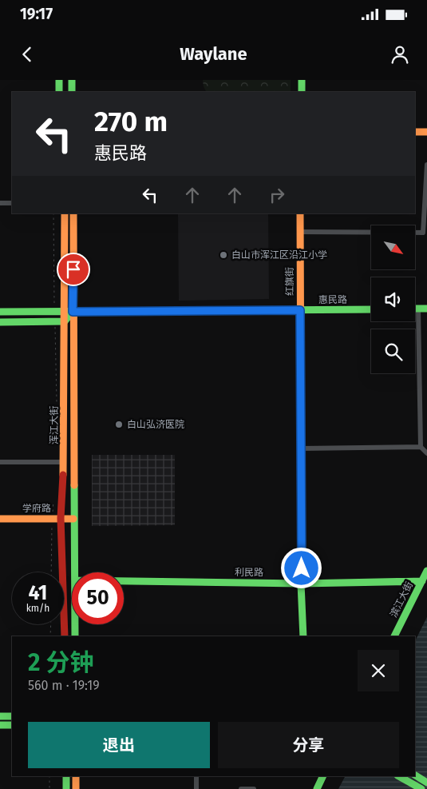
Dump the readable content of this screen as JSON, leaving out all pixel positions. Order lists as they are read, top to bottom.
{
  "streets": {
    "main road": [
      "红旗街",
      "惠民路",
      "浑江大街",
      "学府路",
      "利民路",
      "滨江大街"
    ]
  },
  "crossings": [
    ["红旗街", "惠民路"],
    ["红旗街", "利民路"],
    ["惠民路", "浑江大街"],
    ["浑江大街", "学府路"],
    ["利民路", "滨江大街"]
  ],
  "places": ["白山市浑江区沿江小学", "白山弘济医院"],
  "north": "bottom right",
  "page": {
    "status": "19:17",
    "header": "Waylane",
    "turn": ["270 m", "惠民路"],
    "speed": "41 km/h",
    "limit": "50",
    "heading": ["2 分钟", "560 m · 19:19"],
    "buttons": ["退出", "分享"]
  }
}
